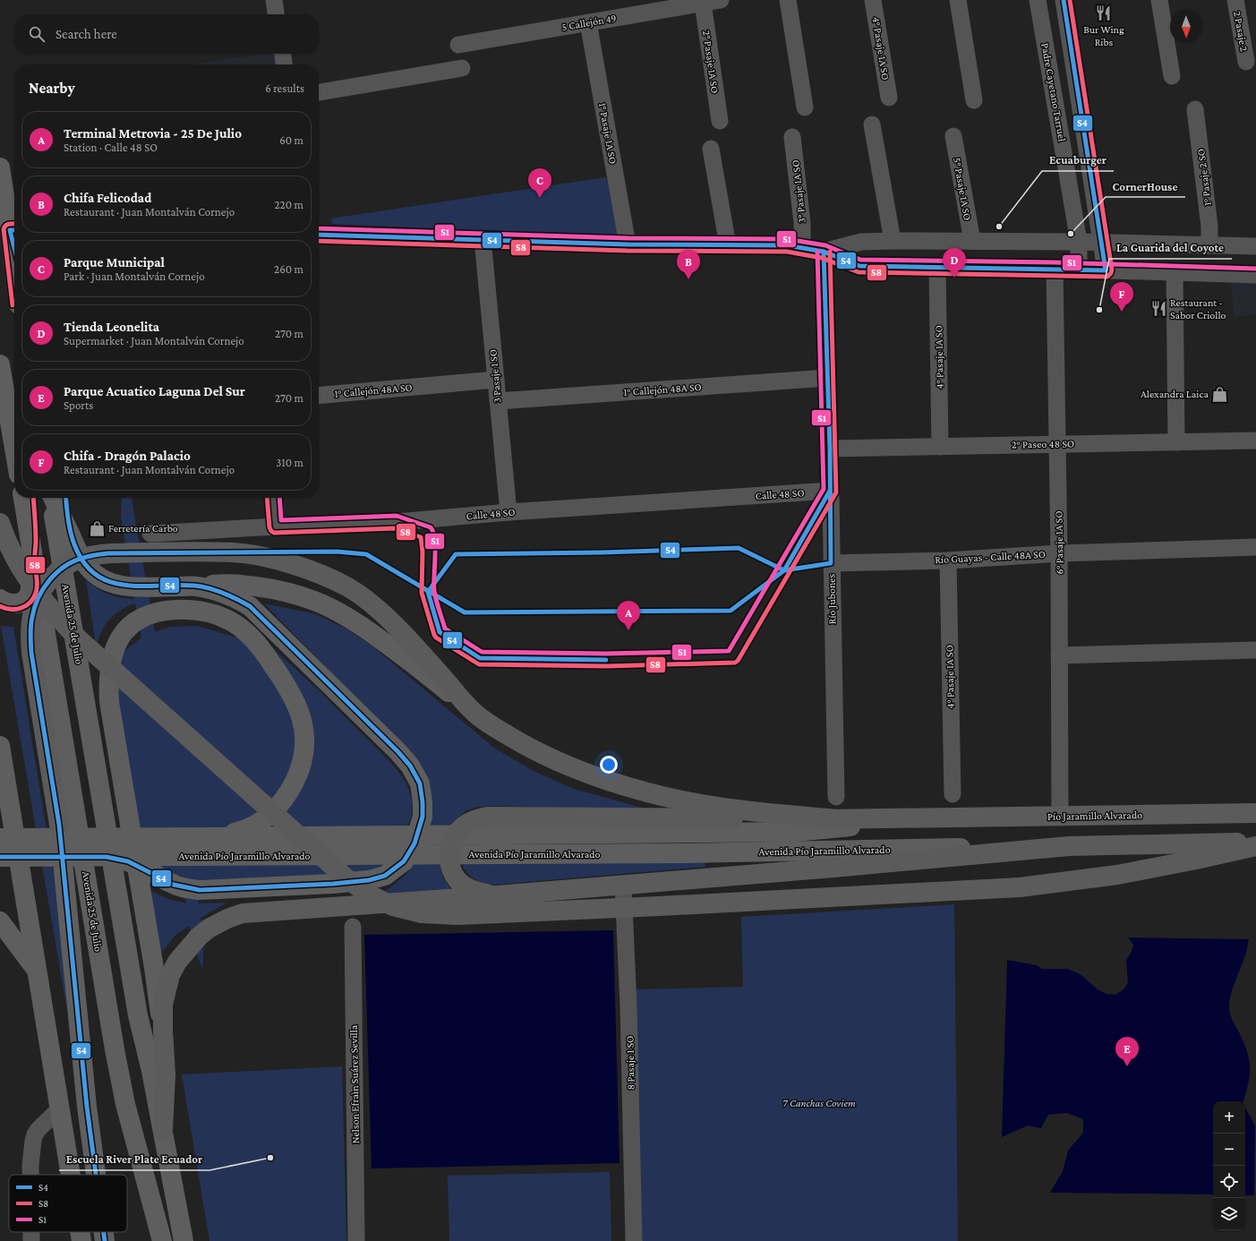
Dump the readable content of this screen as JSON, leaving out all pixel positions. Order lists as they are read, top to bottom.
{
  "streets": {
    "highway": ["Pío Jaramillo Alvarado"],
    "main road": ["Avenida 25 de Julio", "Avenida Pío Jaramillo Alvarado"],
    "street": [
      "5 Callejón 49",
      "2 Pasaje 2",
      "4° Pasaje 1A SO",
      "2° Pasaje 1A SO",
      "Padre Cayetano Tarruel",
      "1° Pasaje 1A SO",
      "1° Pasaje 2 SO",
      "5° Pasaje 1A SO",
      "3° Pasaje 1A SO",
      "3 Pasaje 1 SO",
      "1° Callejón 48A SO",
      "2° Paseo 48 SO",
      "Calle 48 SO",
      "6° Pasaje 1A SO",
      "Río Guayas - Calle 48A SO",
      "Río Jubones",
      "8 Pasaje 1 SO",
      "Nelson Efraìn Suárez Sevilla"
    ]
  },
  "crossings": [
    ["5 Callejón 49", "2° Pasaje 1A SO"],
    ["5 Callejón 49", "1° Pasaje 1A SO"],
    ["4° Pasaje 1A SO", "2° Paseo 48 SO"],
    ["4° Pasaje 1A SO", "Río Guayas - Calle 48A SO"],
    ["3 Pasaje 1 SO", "1° Callejón 48A SO"],
    ["3 Pasaje 1 SO", "Calle 48 SO"],
    ["1° Callejón 48A SO", "Río Jubones"],
    ["2° Paseo 48 SO", "6° Pasaje 1A SO"],
    ["2° Paseo 48 SO", "Río Jubones"],
    ["Calle 48 SO", "Río Jubones"],
    ["6° Pasaje 1A SO", "Río Guayas - Calle 48A SO"],
    ["6° Pasaje 1A SO", "Pío Jaramillo Alvarado"],
    ["Río Guayas - Calle 48A SO", "Río Jubones"],
    ["Pío Jaramillo Alvarado", "Avenida Pío Jaramillo Alvarado"]
  ],
  "parks": ["7 Canchas Coviem"],
  "places": {
    "restaurant": ["Bur Wing Ribs", "Restaurant - Sabor Criollo"],
    "other": [
      "Ecuaburger",
      "CornerHouse",
      "La Guarida del Coyote",
      "Escuela River Plate Ecuador"
    ],
    "shop": ["Alexandra Laica", "Ferretería Carbo"]
  },
  "lines": ["transit line S4", "transit line S8", "transit line S1"],
  "legend": ["S4", "S8", "S1"],
  "north": "bottom",
  "page": {
    "search": "Search here",
    "heading": ["Nearby", "6 results"],
    "list": [
      {
        "mark": "A",
        "name": "Terminal Metrovia - 25 De Julio",
        "note": "Station · Calle 48 SO",
        "value": "60 m"
      },
      {
        "mark": "B",
        "name": "Chifa Felicodad",
        "note": "Restaurant · Juan Montalván Cornejo",
        "value": "220 m"
      },
      {
        "mark": "C",
        "name": "Parque Municipal",
        "note": "Park · Juan Montalván Cornejo",
        "value": "260 m"
      },
      {
        "mark": "D",
        "name": "Tienda Leonelita",
        "note": "Supermarket · Juan Montalván Cornejo",
        "value": "270 m"
      },
      {
        "mark": "E",
        "name": "Parque Acuatico Laguna Del Sur",
        "note": "Sports",
        "value": "270 m"
      },
      {
        "mark": "F",
        "name": "Chifa - Dragón Palacio",
        "note": "Restaurant · Juan Montalván Cornejo",
        "value": "310 m"
      }
    ],
    "pins": [
      "C",
      "D",
      "B",
      "F",
      "A",
      "E"
    ],
    "map_buttons": ["+", "−"]
  }
}
